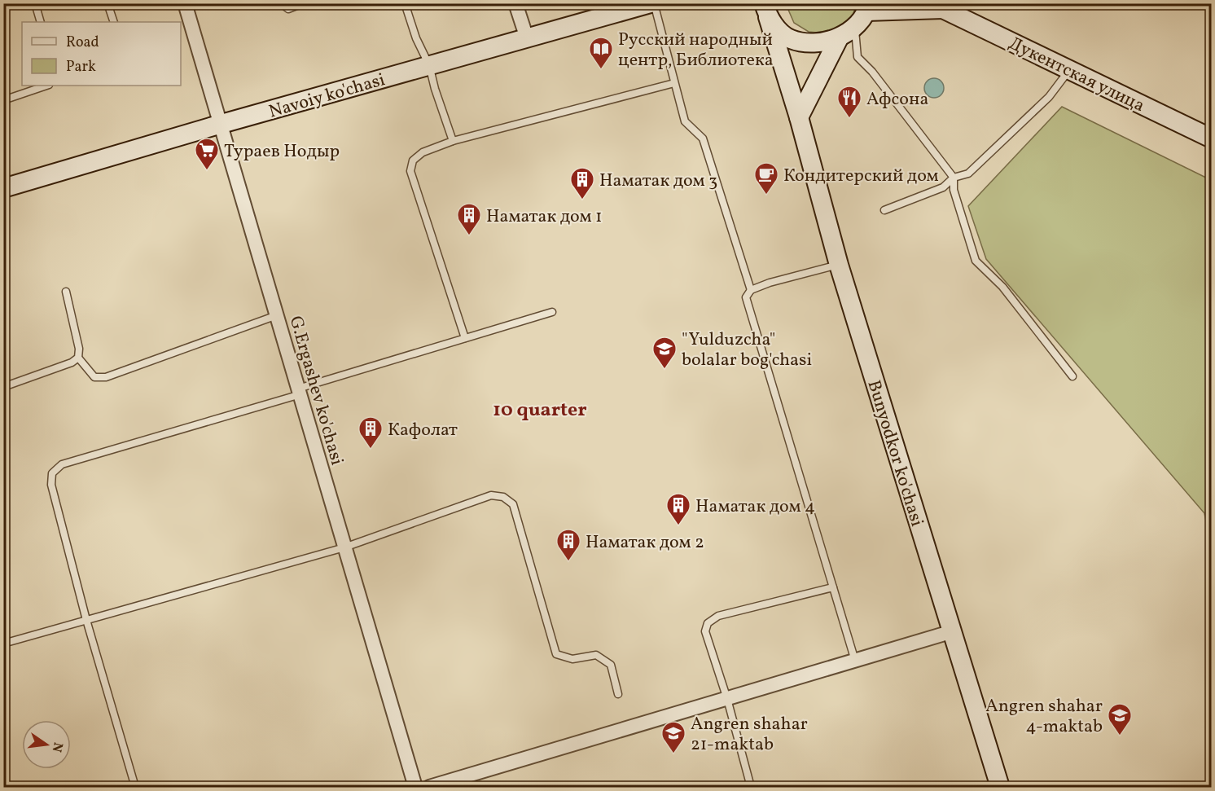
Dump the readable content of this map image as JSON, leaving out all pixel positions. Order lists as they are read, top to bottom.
{
  "streets": {
    "main road": ["Дукентская улица", "Navoiy ko'chasi", "Bunyodkor ko'chasi"],
    "street": ["G.Ergashev ko'chasi"]
  },
  "crossings": [
    ["Navoiy ko'chasi", "G.Ergashev ko'chasi"]
  ],
  "districts": ["10 quarter"],
  "places": {
    "library": ["Русский народный центр, Библиотека"],
    "restaurant": ["Афсона"],
    "supermarket": ["Тураев Нодыр"],
    "cafe": ["Кондитерский дом"],
    "building": [
      "Наматак дом 3",
      "Наматак дом 1",
      "Кафолат",
      "Наматак дом 4",
      "Наматак дом 2"
    ],
    "school or university": ["\"Yulduzcha\" bolalar bog'chasi", "Angren shahar 4-maktab", "Angren shahar 21-maktab"]
  },
  "legend": ["Road", "Park"],
  "north": "right"
}
